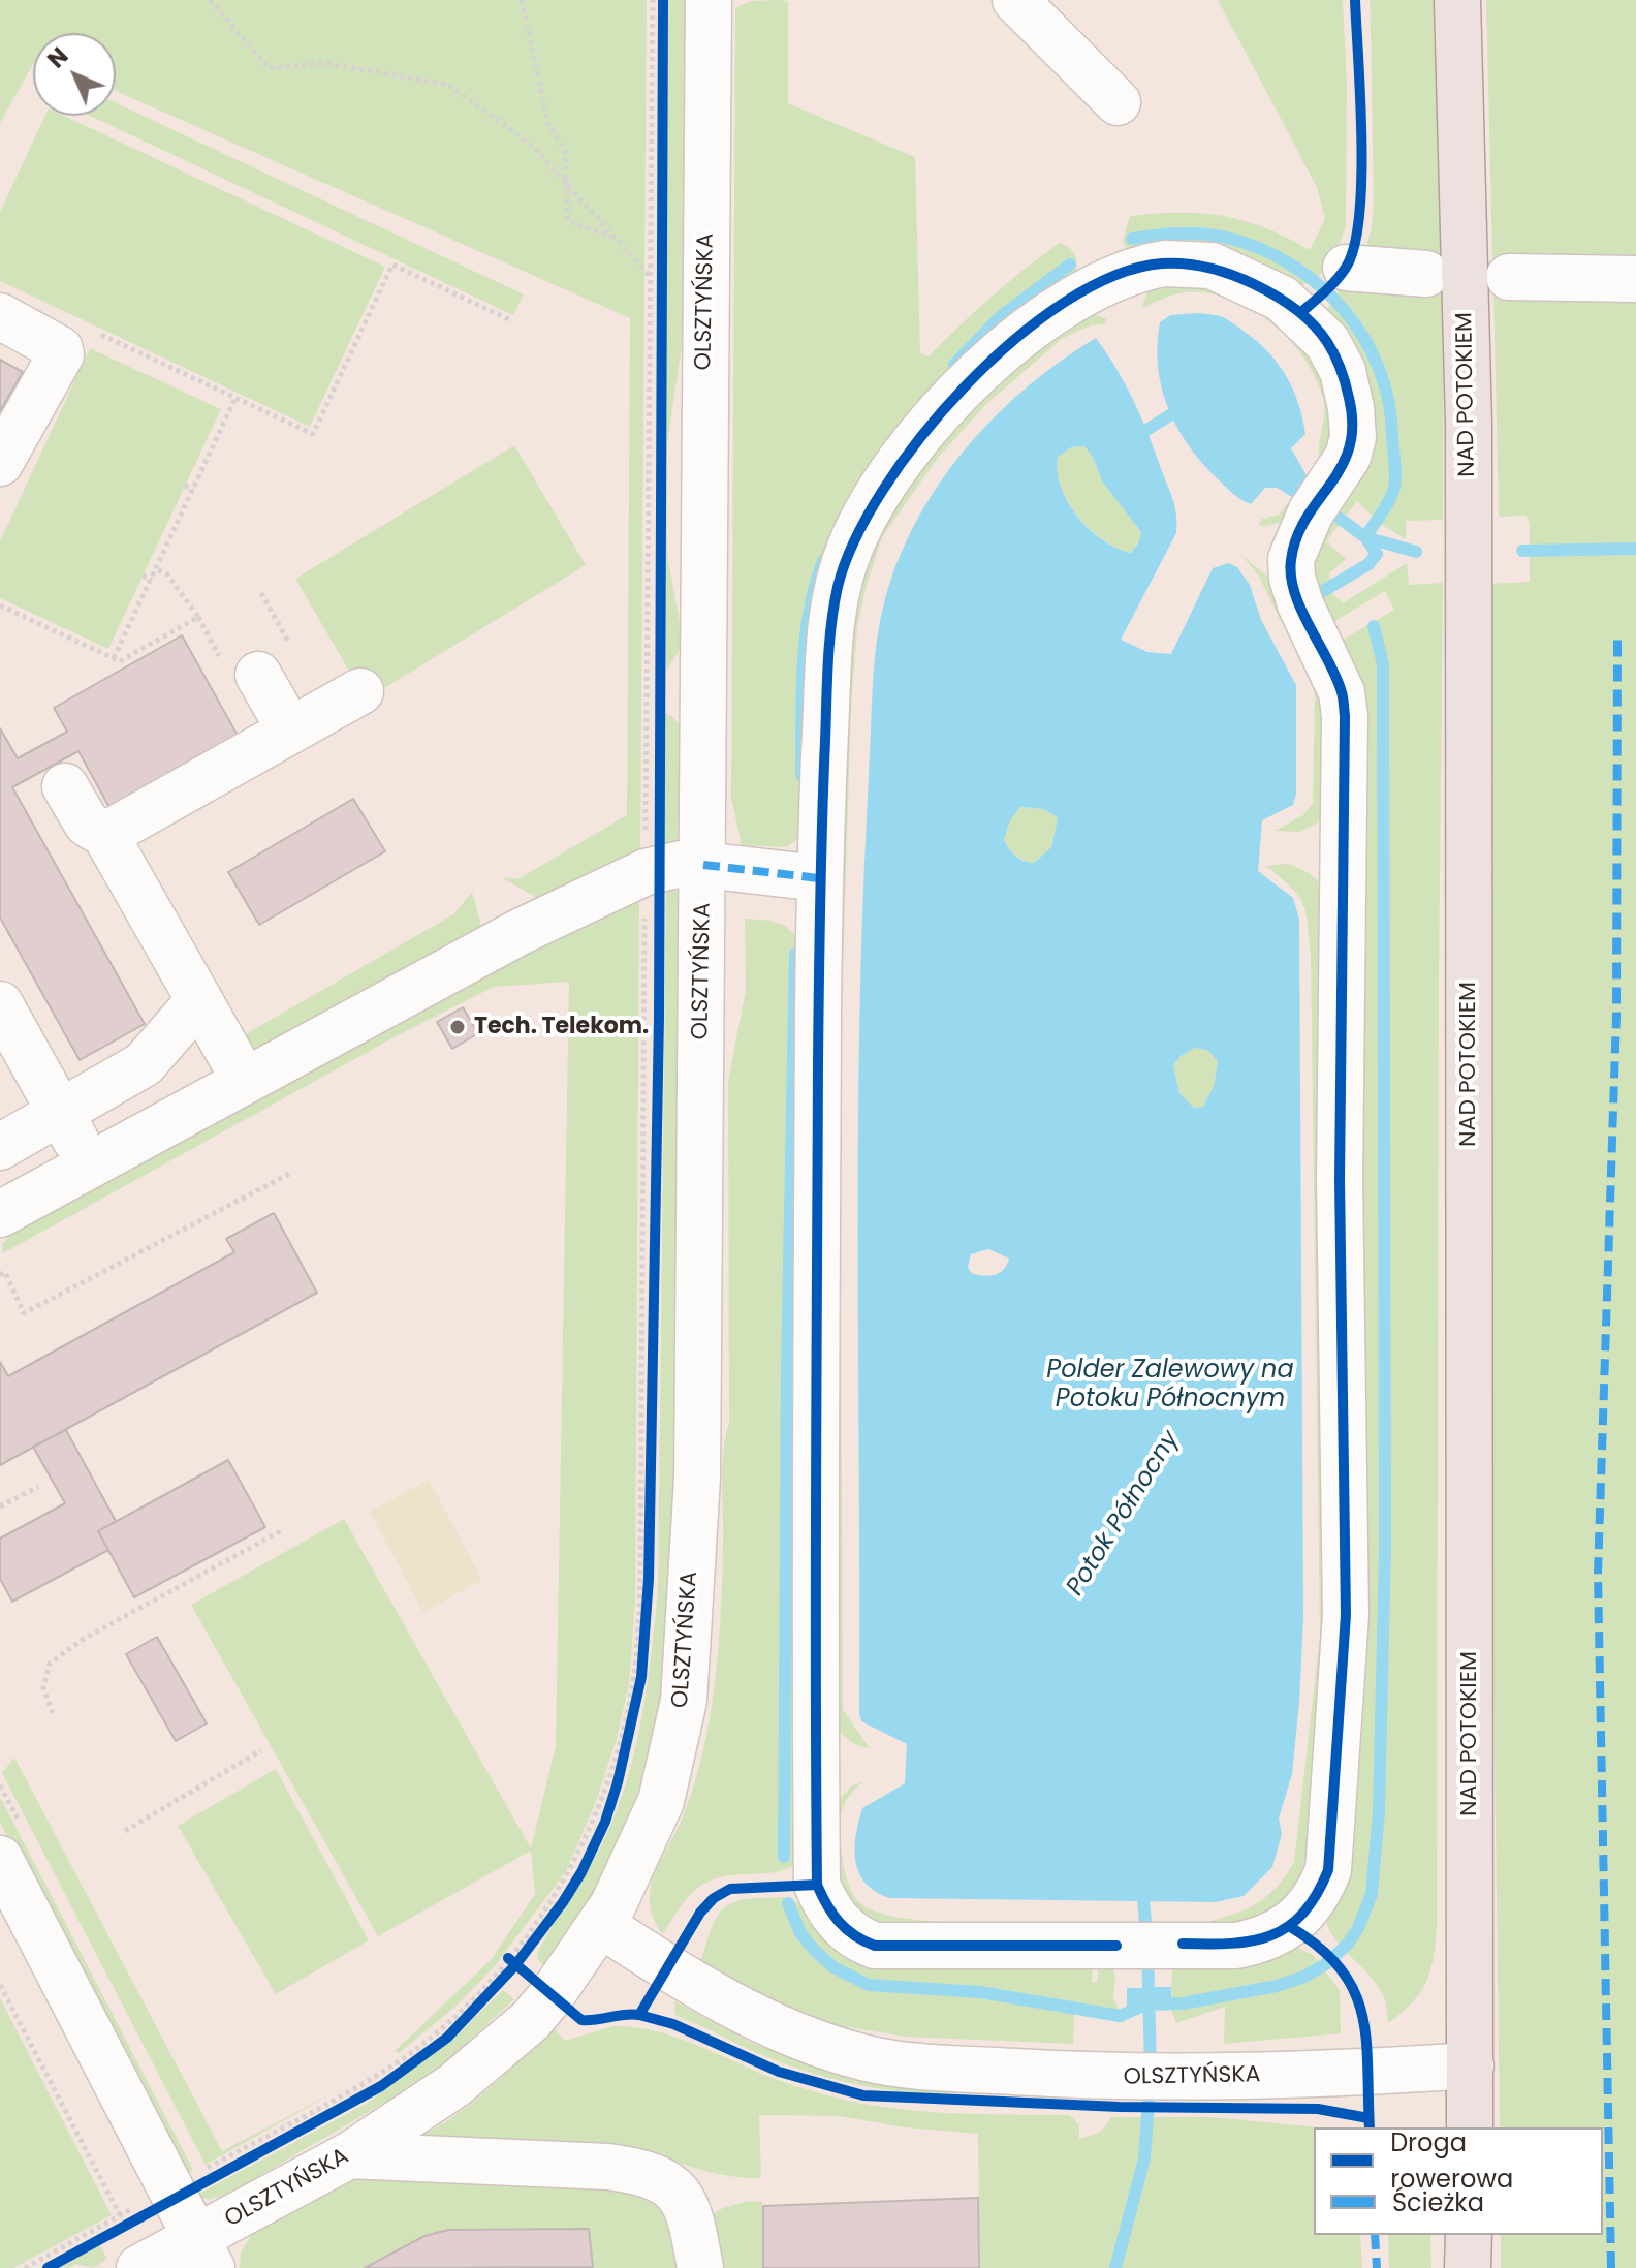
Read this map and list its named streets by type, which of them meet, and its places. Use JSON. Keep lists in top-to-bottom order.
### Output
{
  "streets": {
    "main road": ["NAD POTOKIEM"],
    "street": ["OLSZTYŃSKA"]
  },
  "crossings": [
    ["OLSZTYŃSKA", "NAD POTOKIEM"]
  ],
  "water": ["Polder Zalewowy na Potoku Północnym", "Potok Północny"],
  "places": ["Tech. Telekom."],
  "legend": ["Droga rowerowa", "Ścieżka"],
  "north": "top left"
}
